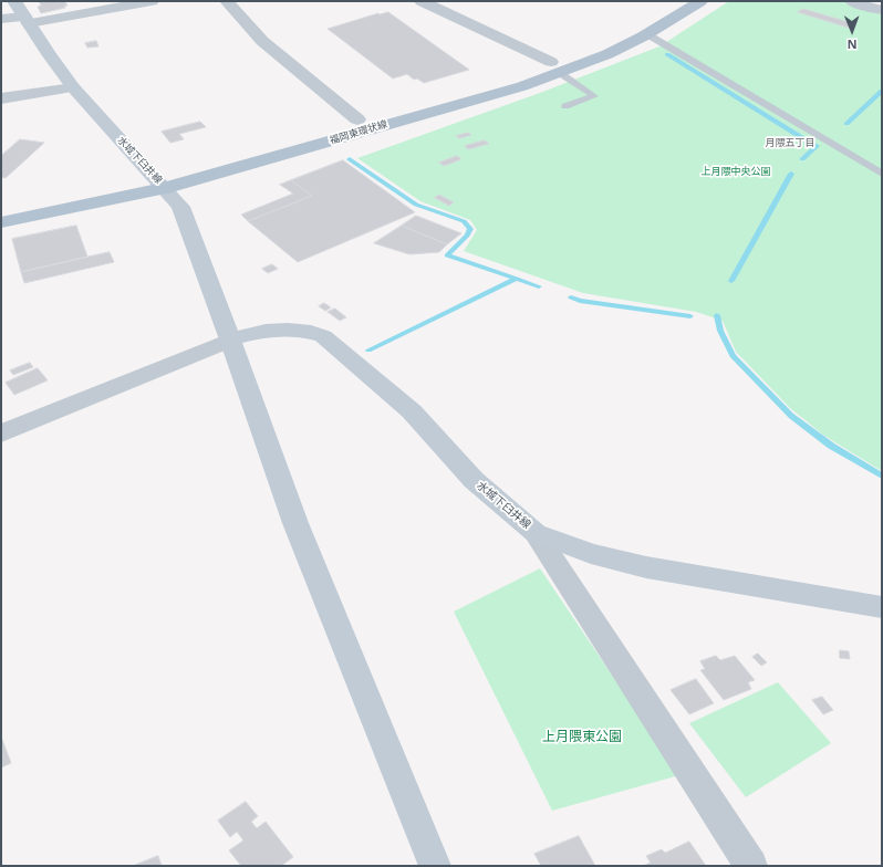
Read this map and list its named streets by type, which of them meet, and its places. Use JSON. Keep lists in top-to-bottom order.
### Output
{
  "streets": {
    "main road": ["福岡東環状線", "水城下臼井線"]
  },
  "crossings": [
    ["福岡東環状線", "水城下臼井線"]
  ],
  "districts": ["月隈五丁目"],
  "parks": ["上月隈中央公園", "上月隈東公園"],
  "north": "bottom"
}
